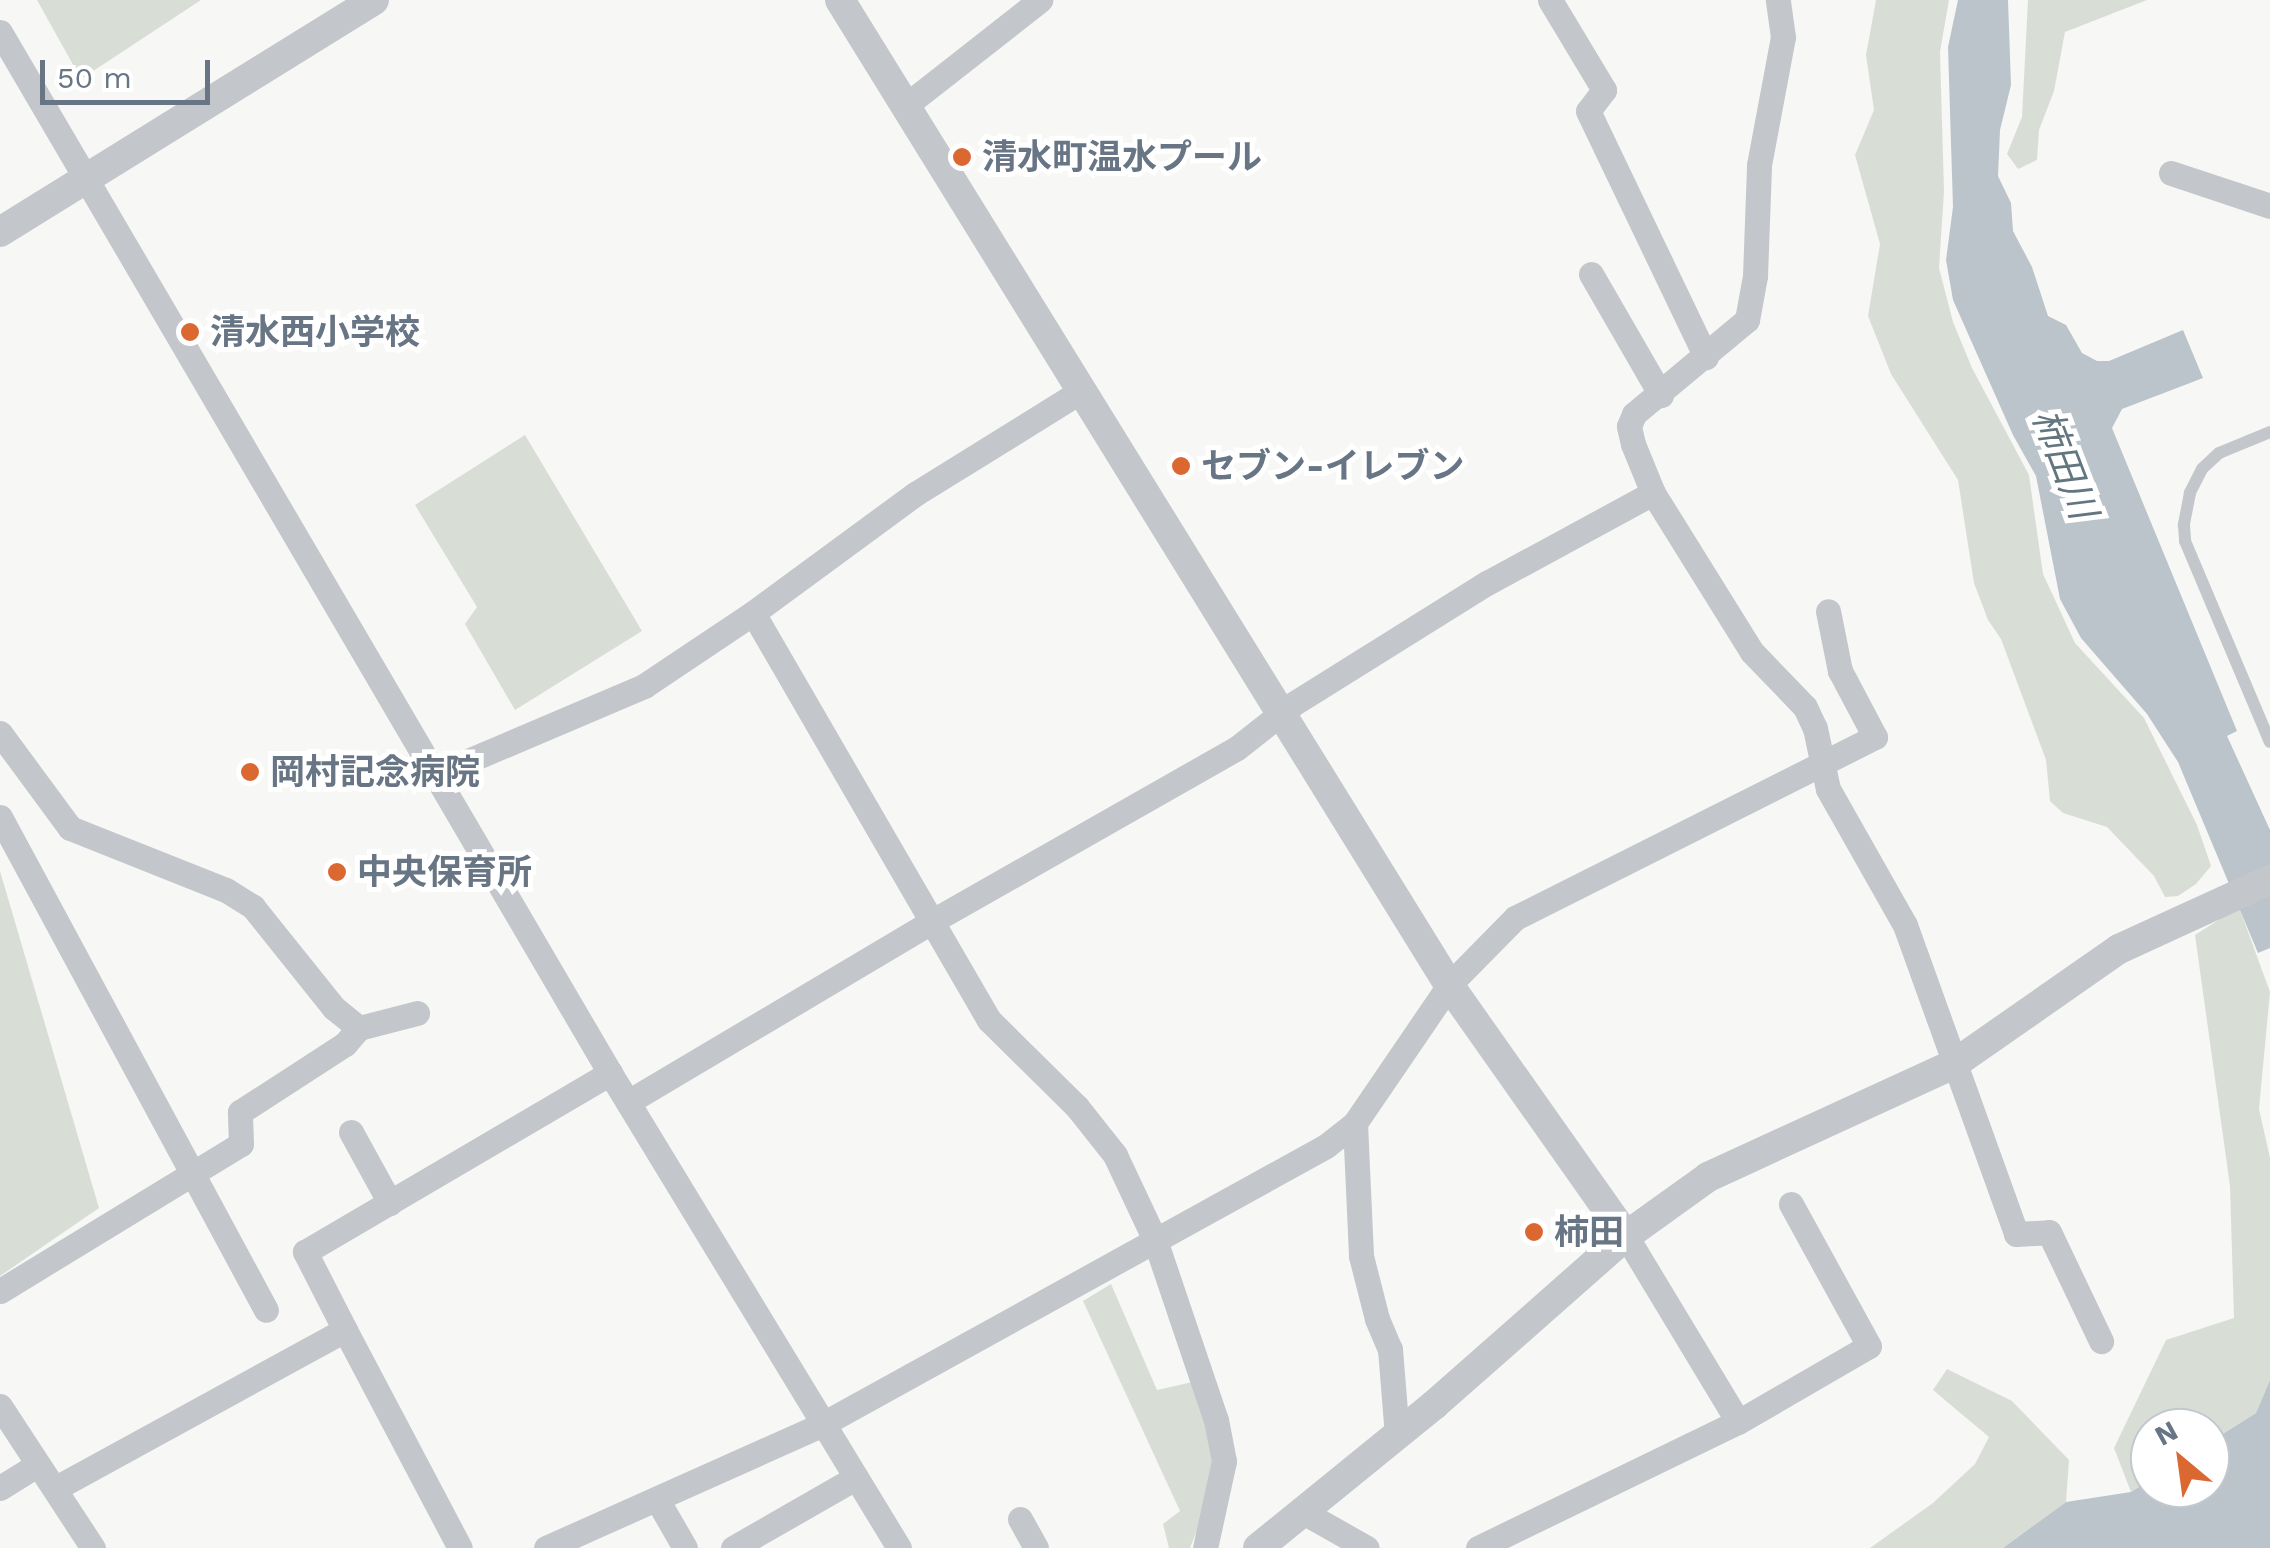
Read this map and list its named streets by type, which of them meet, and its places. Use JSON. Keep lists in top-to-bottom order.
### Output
{
  "water": ["柿田川"],
  "places": [
    "清水町温水プール",
    "清水西小学校",
    "セブン-イレブン",
    "岡村記念病院",
    "中央保育所",
    "柿田"
  ],
  "scale_bar": "50 m",
  "north": "top left"
}
